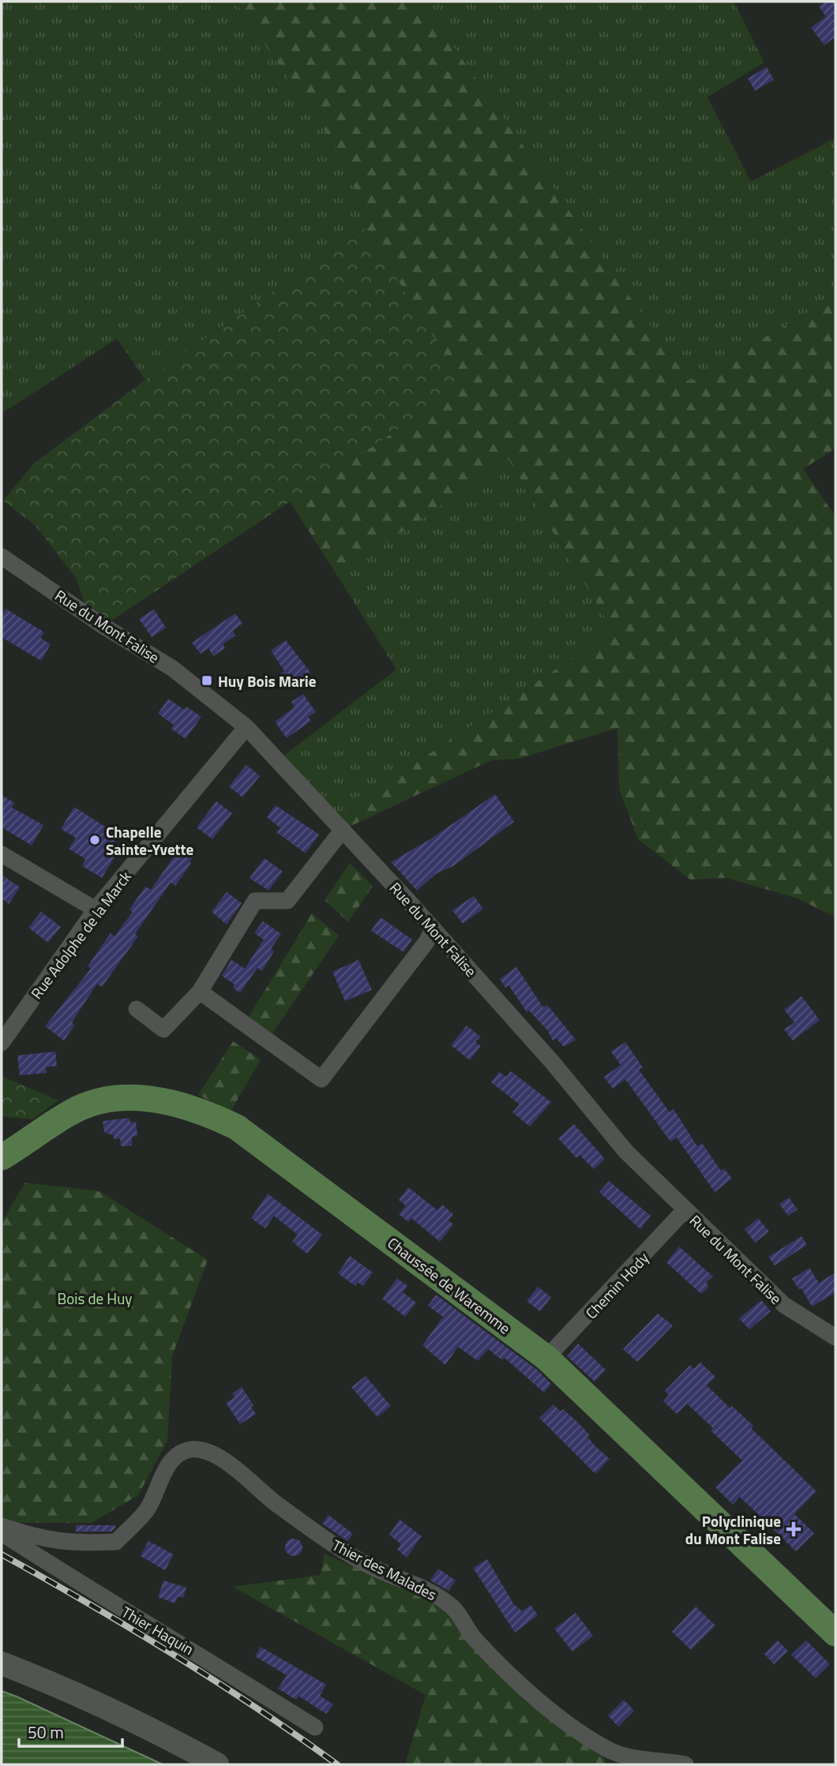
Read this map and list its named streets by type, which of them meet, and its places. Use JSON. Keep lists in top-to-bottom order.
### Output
{
  "streets": {
    "main road": ["Chaussée de Waremme"],
    "street": [
      "Rue du Mont Falise",
      "Rue Adolphe de la Marck",
      "Chemin Hody",
      "Thier des Malades",
      "Thier Haquin"
    ]
  },
  "crossings": [
    ["Rue du Mont Falise", "Rue Adolphe de la Marck"],
    ["Rue du Mont Falise", "Chemin Hody"],
    ["Chaussée de Waremme", "Chemin Hody"]
  ],
  "parks": ["Bois de Huy"],
  "places": {
    "transit": ["Huy Bois Marie"],
    "other": ["Chapelle Sainte-Yvette"],
    "health": ["Polyclinique du Mont Falise"]
  },
  "scale_bar": "50 m"
}
